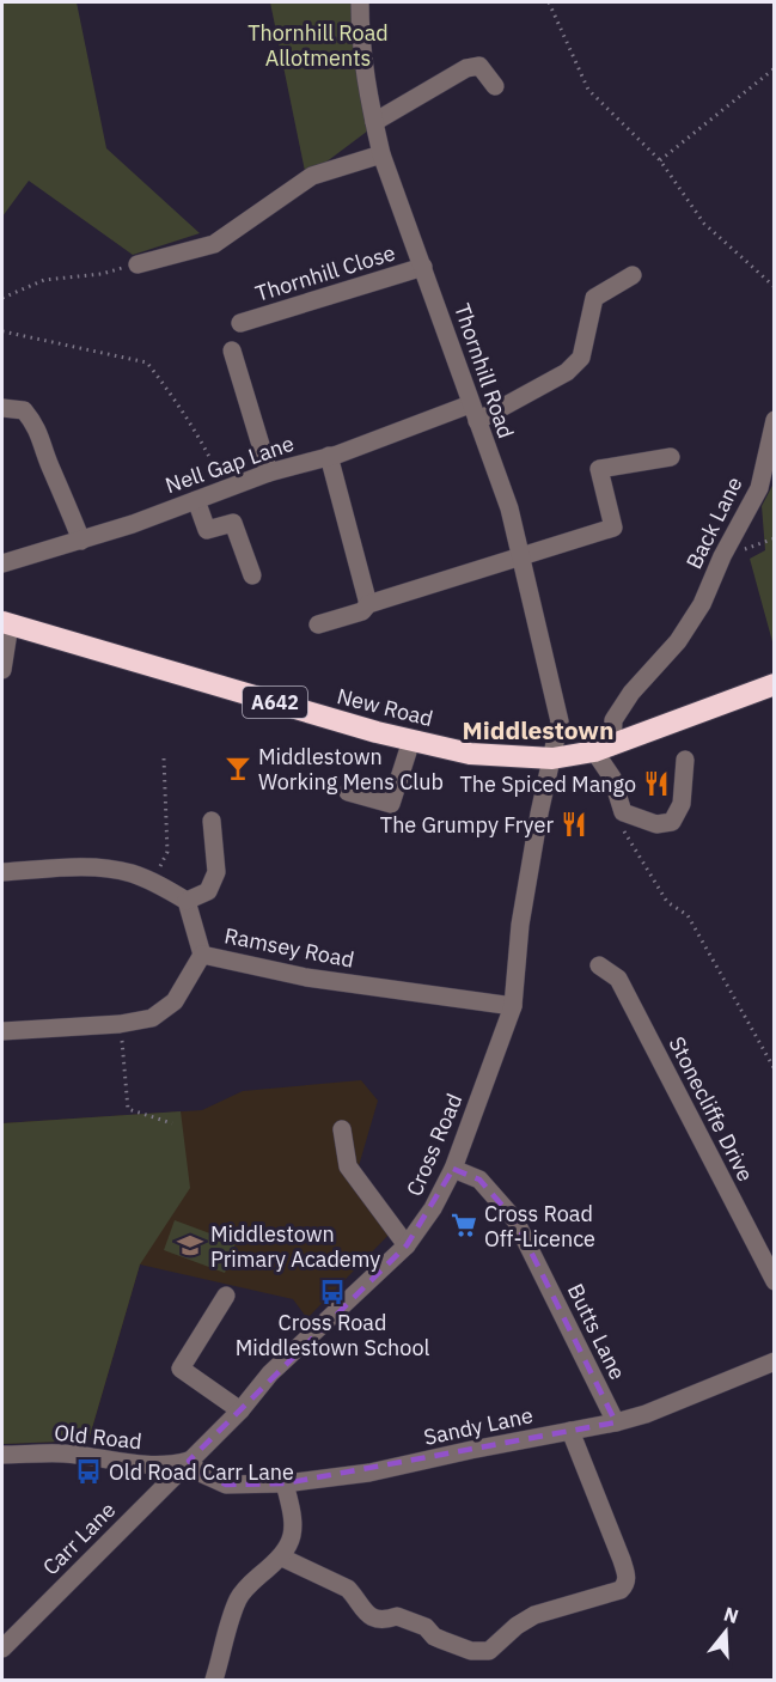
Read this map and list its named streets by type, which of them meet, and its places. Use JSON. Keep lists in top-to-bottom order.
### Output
{
  "streets": {
    "highway": ["A642", "New Road"],
    "street": [
      "Thornhill Close",
      "Thornhill Road",
      "Nell Gap Lane",
      "Back Lane",
      "Ramsey Road",
      "Stonecliffe Drive",
      "Cross Road",
      "Butts Lane",
      "Sandy Lane",
      "Old Road",
      "Carr Lane"
    ]
  },
  "crossings": [
    ["Thornhill Close", "Thornhill Road"],
    ["Thornhill Road", "Nell Gap Lane"],
    ["Thornhill Road", "New Road"],
    ["Thornhill Road", "Cross Road"],
    ["Back Lane", "New Road"],
    ["New Road", "Cross Road"],
    ["Ramsey Road", "Cross Road"],
    ["Cross Road", "Butts Lane"],
    ["Cross Road", "Sandy Lane"],
    ["Cross Road", "Old Road"],
    ["Cross Road", "Carr Lane"],
    ["Butts Lane", "Sandy Lane"],
    ["Sandy Lane", "Old Road"],
    ["Sandy Lane", "Carr Lane"],
    ["Old Road", "Carr Lane"]
  ],
  "districts": ["Middlestown"],
  "parks": ["Thornhill Road Allotments"],
  "places": {
    "bar": ["Middlestown Working Mens Club"],
    "restaurant": ["The Spiced Mango", "The Grumpy Fryer"],
    "supermarket": ["Cross Road Off-Licence"],
    "school or university": ["Middlestown Primary Academy"],
    "bus stop": ["Cross Road Middlestown School", "Old Road Carr Lane"]
  },
  "north": "top"
}
